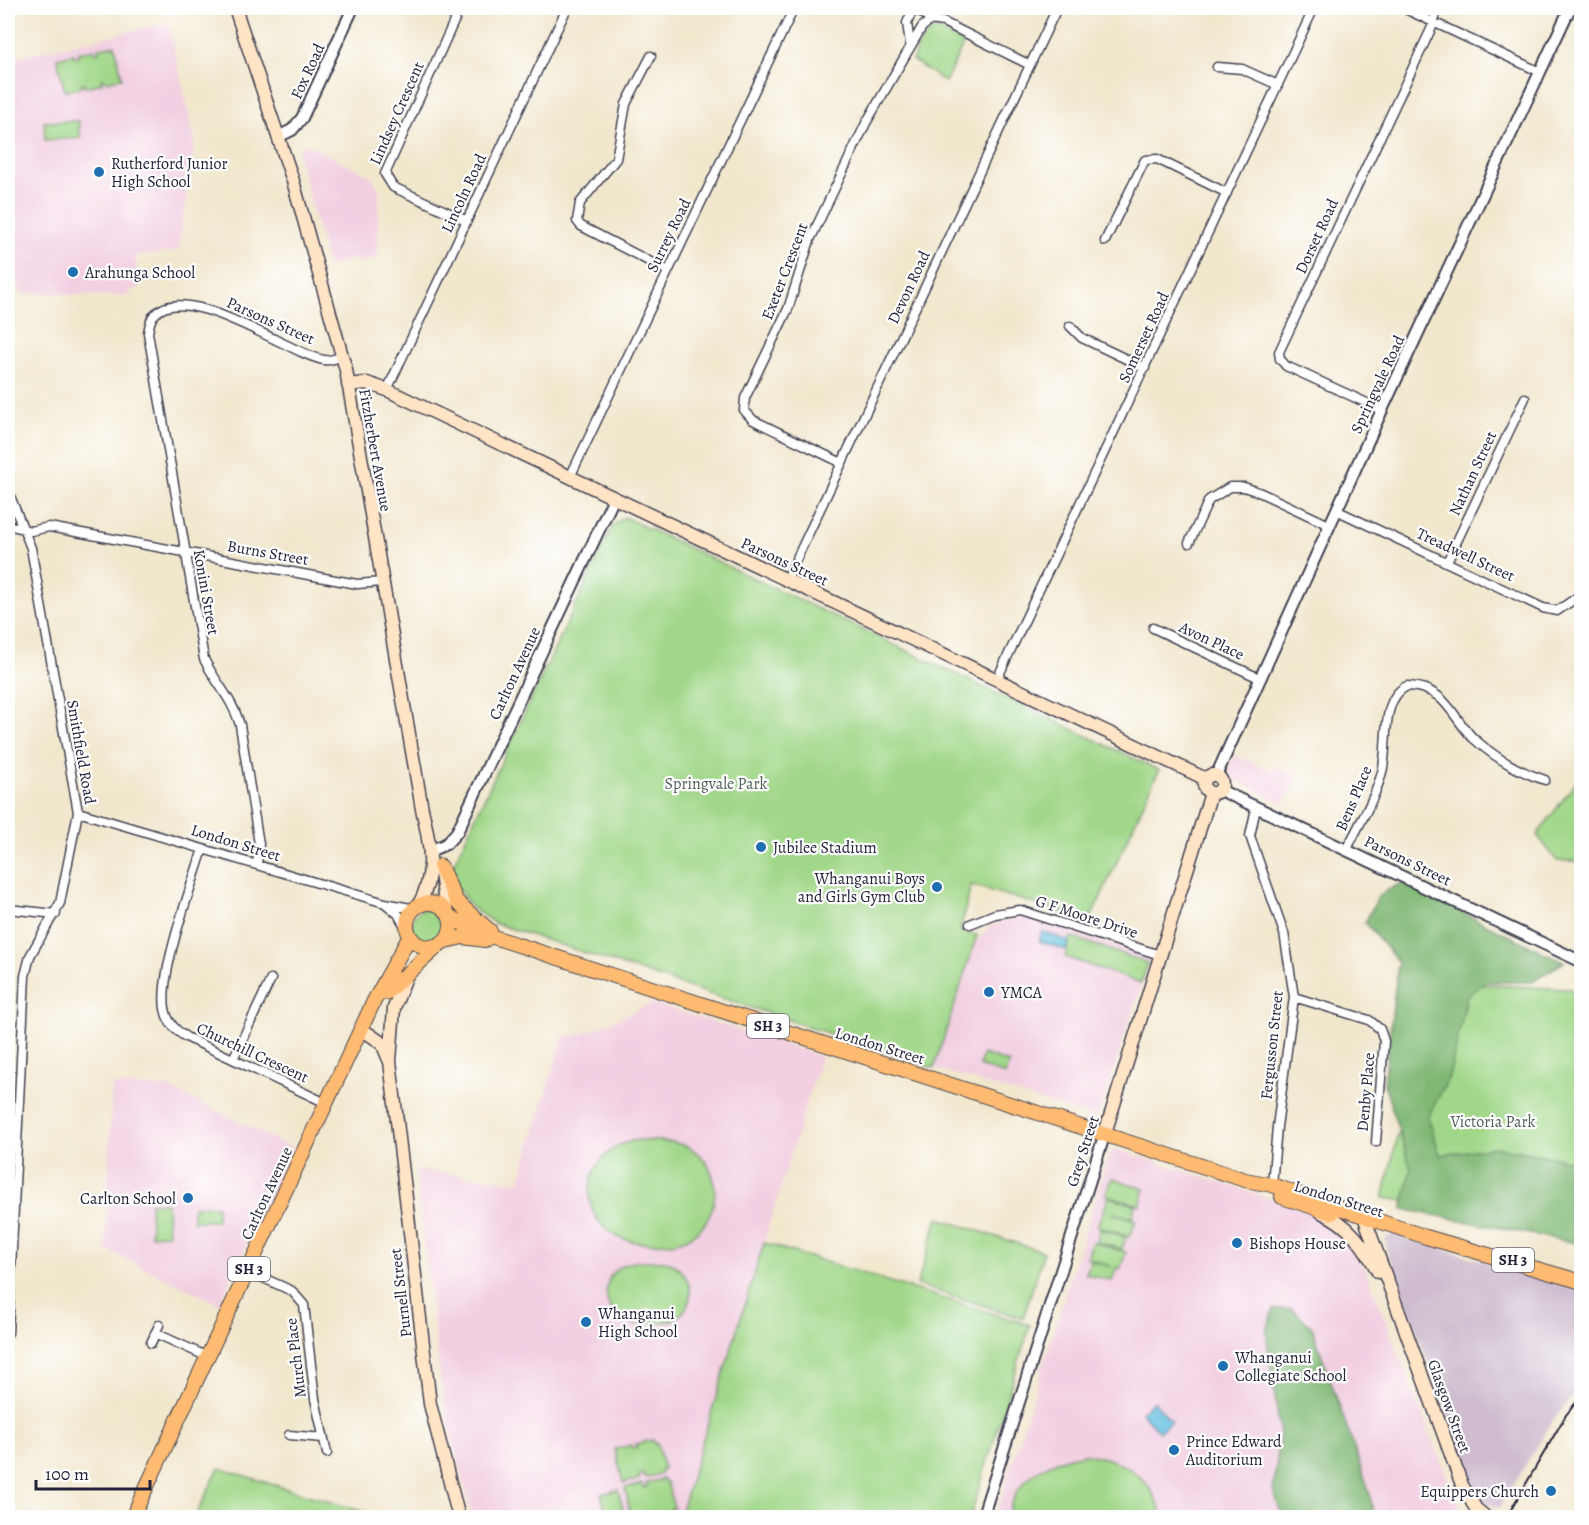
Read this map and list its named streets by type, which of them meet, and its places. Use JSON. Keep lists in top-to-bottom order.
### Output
{
  "streets": {
    "highway": ["Carlton Avenue", "London Street", "SH 3"],
    "main road": [
      "Parsons Street",
      "Fitzherbert Avenue",
      "Grey Street",
      "Purnell Street",
      "Glasgow Street"
    ],
    "street": [
      "Fox Road",
      "Lindsey Crescent",
      "Lincoln Road",
      "Surrey Road",
      "Dorset Road",
      "Exeter Crescent",
      "Devon Road",
      "Somerset Road",
      "Springvale Road",
      "Nathan Street",
      "Burns Street",
      "Treadwell Street",
      "Konini Street",
      "Avon Place",
      "Smithfield Road",
      "Bens Place",
      "G F Moore Drive",
      "Fergusson Street",
      "Churchill Crescent",
      "Denby Place",
      "Murch Place"
    ]
  },
  "crossings": [
    ["Fox Road", "Fitzherbert Avenue"],
    ["Lindsey Crescent", "Lincoln Road"],
    ["Lincoln Road", "Parsons Street"],
    ["Surrey Road", "Parsons Street"],
    ["Dorset Road", "Springvale Road"],
    ["Exeter Crescent", "Devon Road"],
    ["Devon Road", "Parsons Street"],
    ["Parsons Street", "Somerset Road"],
    ["Parsons Street", "Springvale Road"],
    ["Parsons Street", "Fitzherbert Avenue"],
    ["Parsons Street", "Konini Street"],
    ["Parsons Street", "Carlton Avenue"],
    ["Parsons Street", "Bens Place"],
    ["Parsons Street", "Fergusson Street"],
    ["Parsons Street", "Grey Street"],
    ["Springvale Road", "Treadwell Street"],
    ["Springvale Road", "Avon Place"],
    ["Fitzherbert Avenue", "Burns Street"],
    ["Fitzherbert Avenue", "Carlton Avenue"],
    ["Fitzherbert Avenue", "London Street"],
    ["Fitzherbert Avenue", "SH 3"],
    ["Nathan Street", "Treadwell Street"],
    ["Burns Street", "Konini Street"],
    ["Burns Street", "Smithfield Road"],
    ["Konini Street", "London Street"],
    ["Carlton Avenue", "London Street"],
    ["Carlton Avenue", "SH 3"],
    ["Carlton Avenue", "Churchill Crescent"],
    ["Carlton Avenue", "Purnell Street"],
    ["Carlton Avenue", "Murch Place"],
    ["Smithfield Road", "London Street"],
    ["London Street", "SH 3"],
    ["London Street", "Fergusson Street"],
    ["London Street", "Churchill Crescent"],
    ["London Street", "Grey Street"],
    ["London Street", "Glasgow Street"],
    ["G F Moore Drive", "Grey Street"],
    ["Fergusson Street", "Denby Place"]
  ],
  "parks": ["Springvale Park", "Victoria Park"],
  "places": [
    "Rutherford Junior High School",
    "Arahunga School",
    "Jubilee Stadium",
    "Whanganui Boys and Girls Gym Club",
    "YMCA",
    "Carlton School",
    "Bishops House",
    "Whanganui High School",
    "Whanganui Collegiate School",
    "Prince Edward Auditorium",
    "Equippers Church"
  ],
  "scale_bar": "100 m"
}
